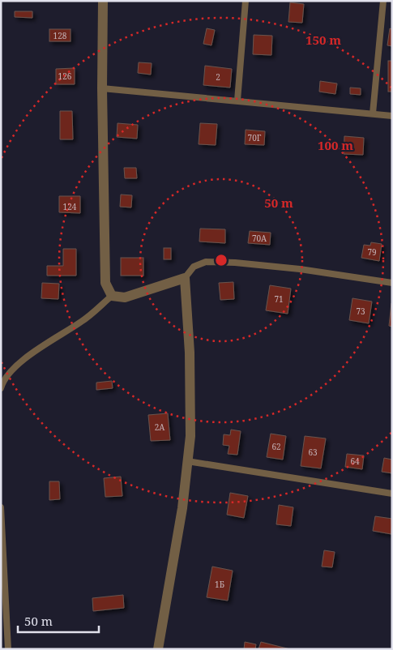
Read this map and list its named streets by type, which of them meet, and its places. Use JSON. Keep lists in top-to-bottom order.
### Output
{
  "house_numbers": [
    "128",
    "126",
    "2",
    "70Г",
    "124",
    "70А",
    "79",
    "71",
    "73",
    "2А",
    "62",
    "63",
    "64",
    "1Б"
  ],
  "scale_bar": "50 m",
  "rings": ["150 m", "100 m", "50 m"]
}
